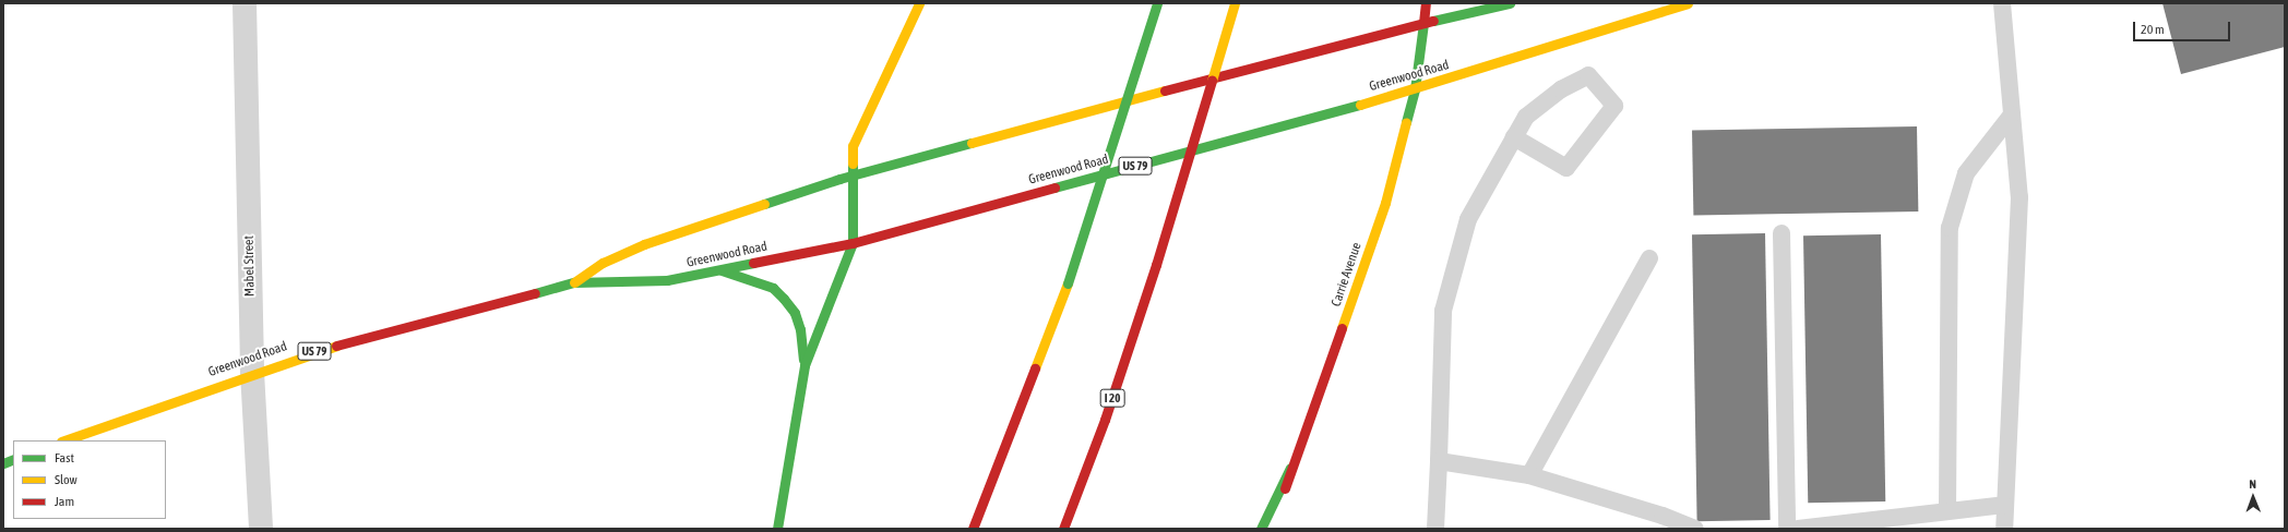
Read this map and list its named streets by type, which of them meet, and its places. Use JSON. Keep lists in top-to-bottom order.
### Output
{
  "streets": {
    "main road": [
      "Greenwood Road",
      "US 79",
      "Carrie Avenue",
      "I 20"
    ],
    "street": ["Mabel Street"]
  },
  "crossings": [
    ["Greenwood Road", "Mabel Street"],
    ["Greenwood Road", "Carrie Avenue"]
  ],
  "legend": ["Fast", "Slow", "Jam"],
  "scale_bar": "20 m",
  "north": "top"
}
